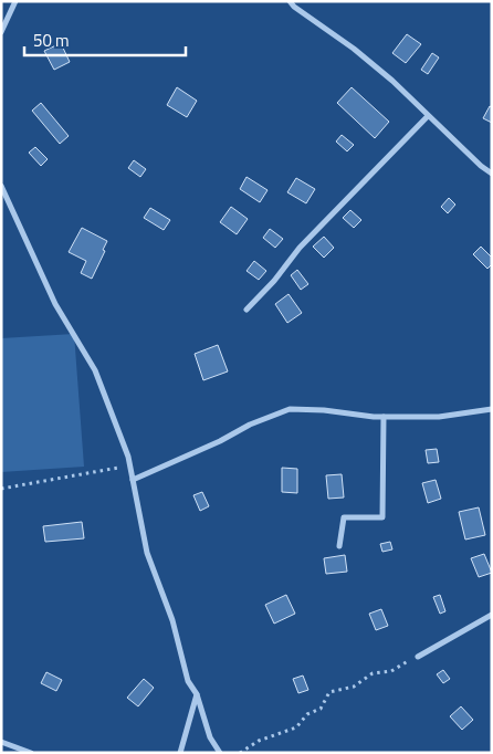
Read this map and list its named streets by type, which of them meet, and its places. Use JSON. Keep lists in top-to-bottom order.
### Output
{
  "scale_bar": "50 m"
}
